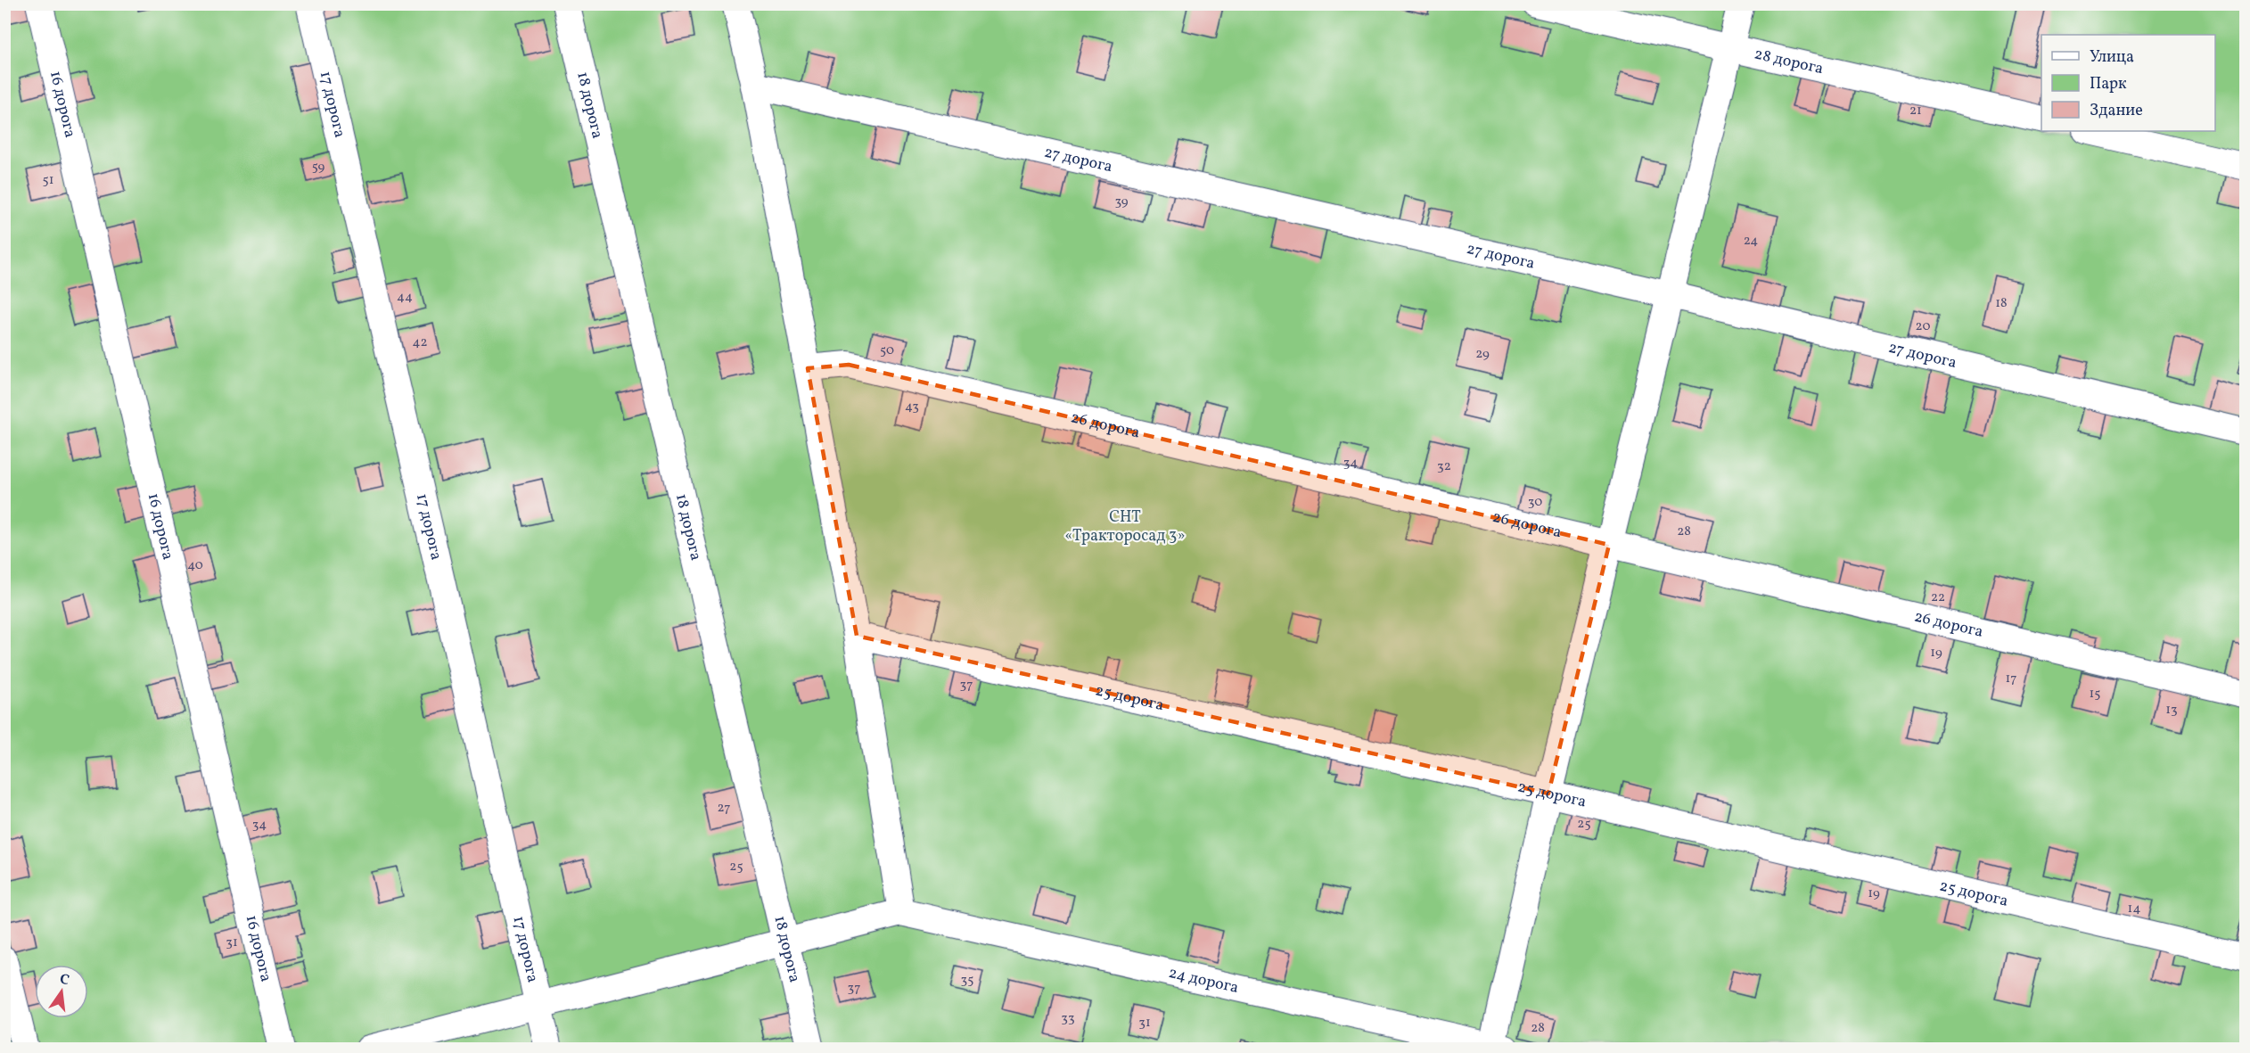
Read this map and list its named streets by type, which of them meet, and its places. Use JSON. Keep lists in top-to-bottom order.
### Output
{
  "streets": {
    "street": [
      "28 дорога",
      "16 дорога",
      "17 дорога",
      "18 дорога",
      "27 дорога",
      "26 дорога",
      "25 дорога",
      "24 дорога"
    ]
  },
  "parks": ["СНТ «Тракторосад 3»"],
  "house_numbers": [
    "21",
    "59",
    "51",
    "39",
    "24",
    "44",
    "18",
    "20",
    "42",
    "50",
    "29",
    "43",
    "34",
    "32",
    "30",
    "28",
    "40",
    "22",
    "19",
    "17",
    "37",
    "15",
    "13",
    "27",
    "25",
    "34",
    "25",
    "19",
    "14",
    "31",
    "35",
    "37",
    "33",
    "31",
    "28"
  ],
  "legend": ["Улица", "Парк", "Здание"],
  "north": "top"
}
